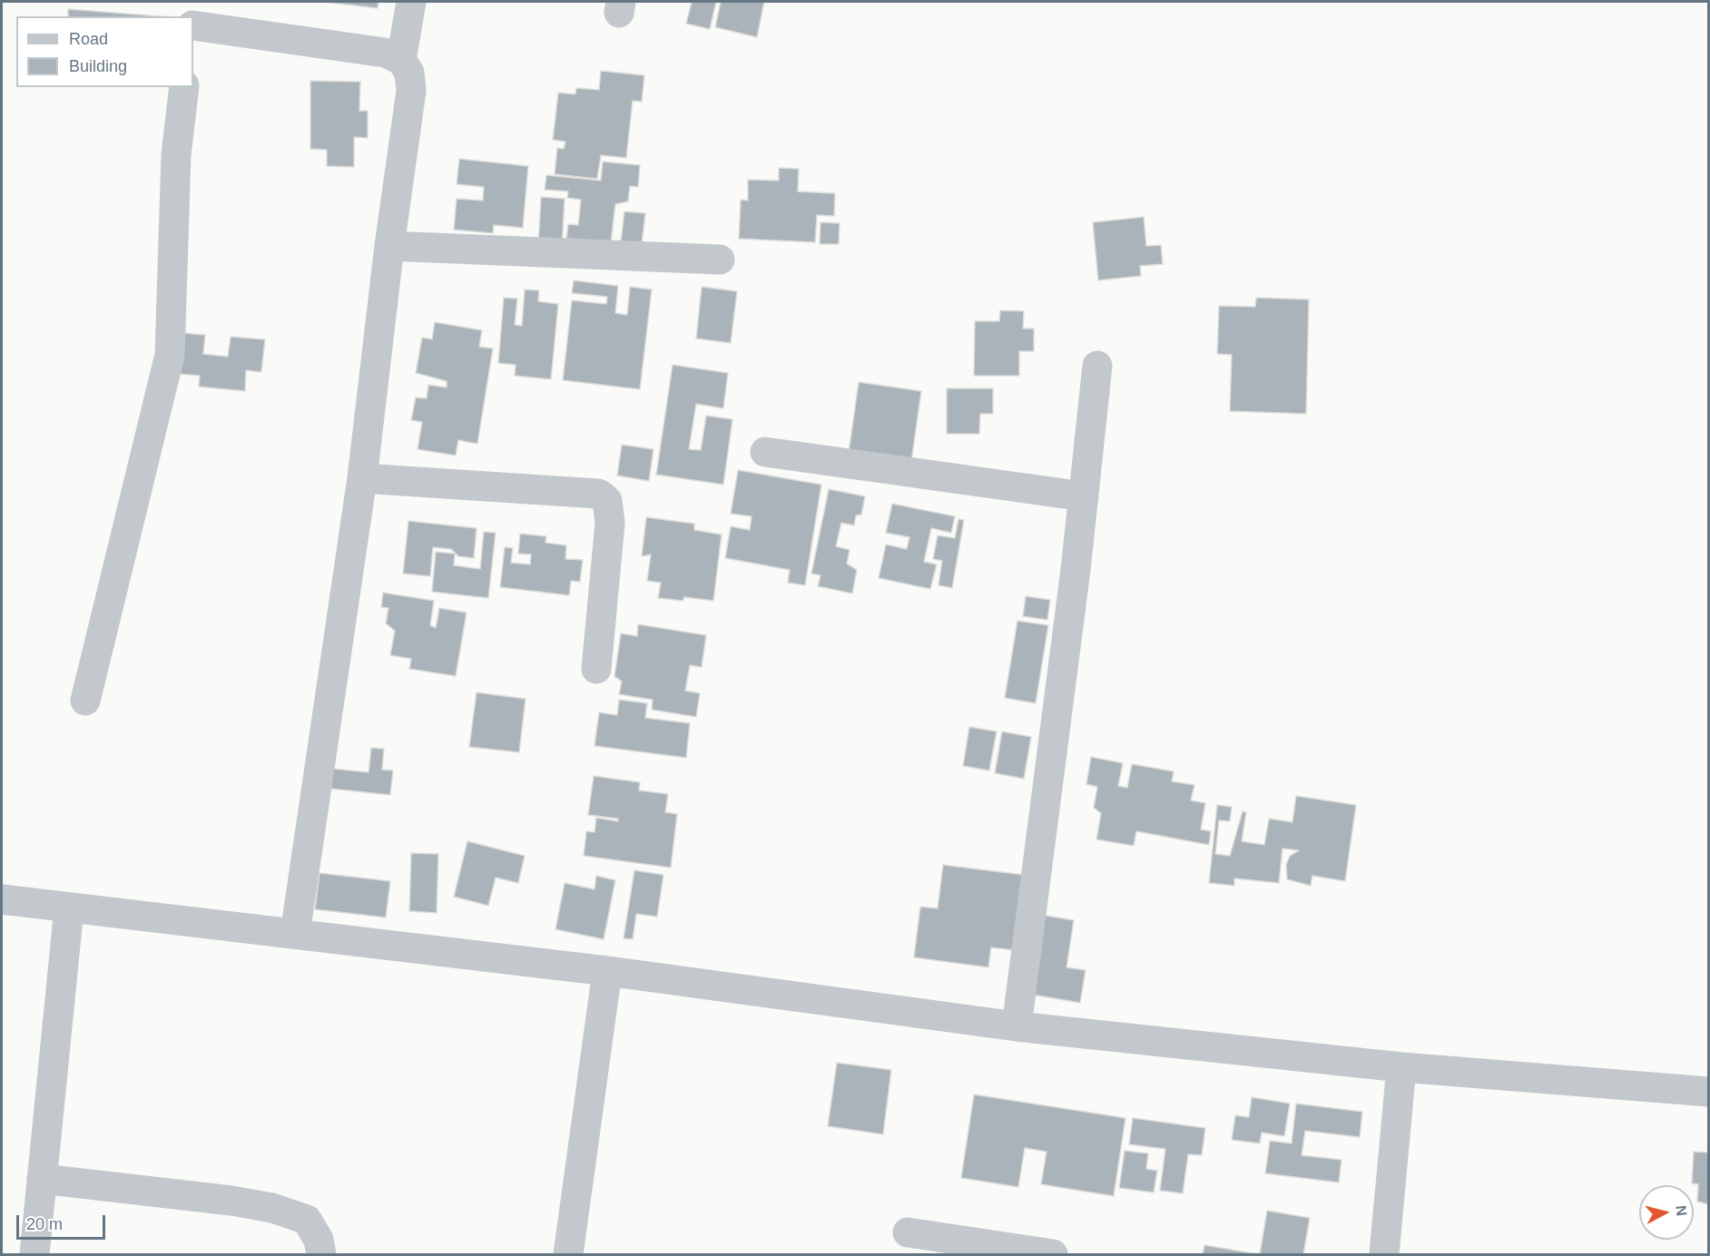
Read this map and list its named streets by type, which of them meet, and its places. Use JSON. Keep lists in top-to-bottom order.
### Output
{
  "legend": ["Road", "Building"],
  "scale_bar": "20 m",
  "north": "right"
}
